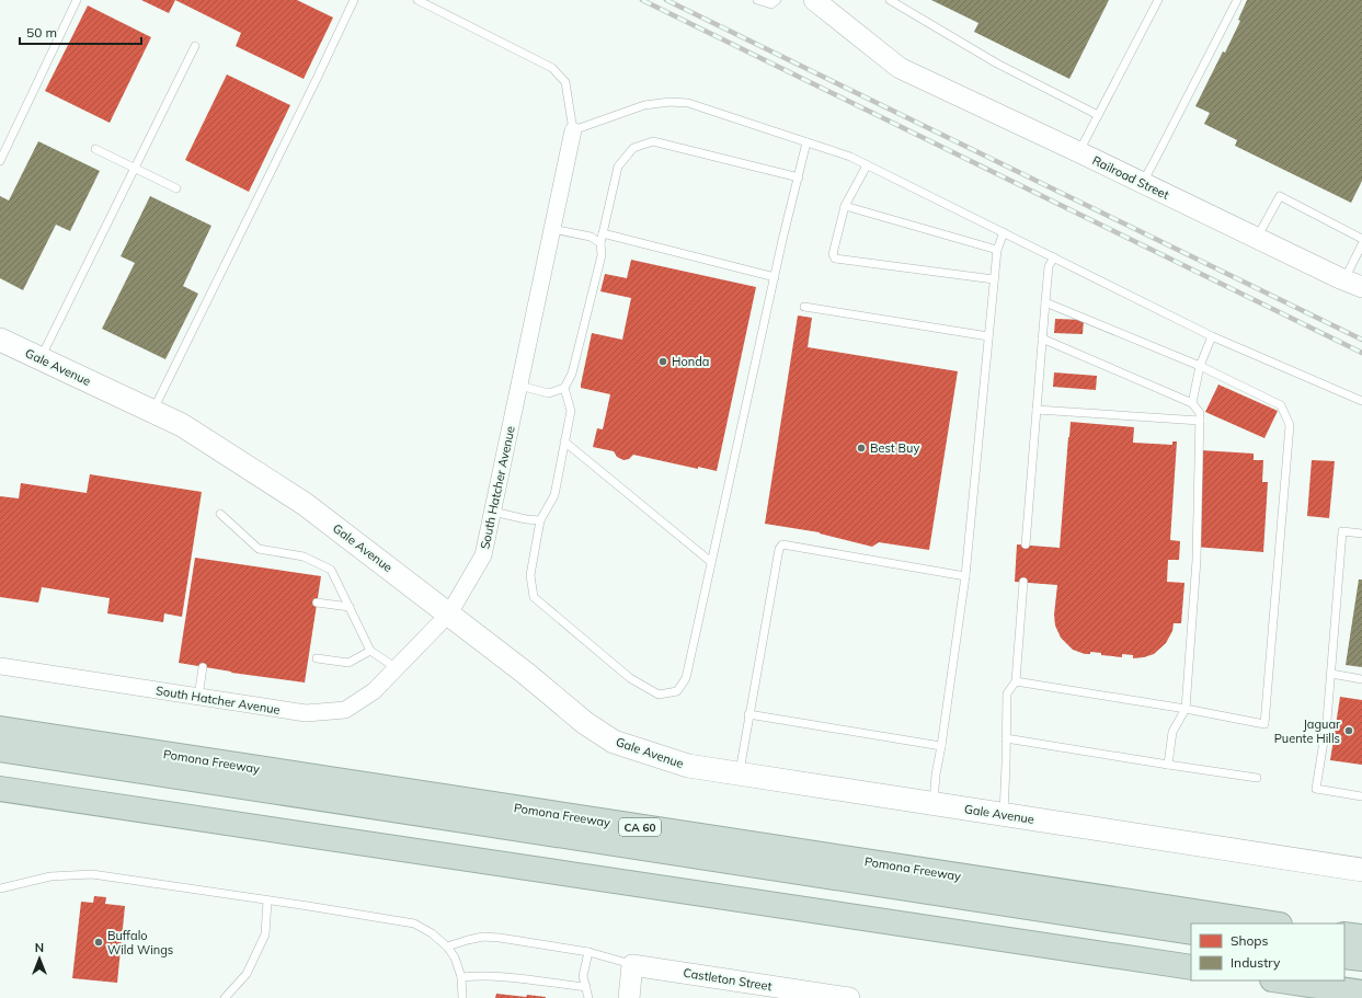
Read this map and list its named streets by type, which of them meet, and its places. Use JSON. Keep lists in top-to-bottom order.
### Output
{
  "streets": {
    "highway": ["Pomona Freeway", "CA 60"],
    "main road": ["Gale Avenue"],
    "street": ["Railroad Street", "South Hatcher Avenue", "Castleton Street"]
  },
  "crossings": [
    ["Gale Avenue", "South Hatcher Avenue"]
  ],
  "places": [
    "Honda",
    "Best Buy",
    "Jaguar Puente Hills",
    "Buffalo Wild Wings"
  ],
  "legend": ["Shops", "Industry"],
  "scale_bar": "50 m",
  "north": "top"
}
